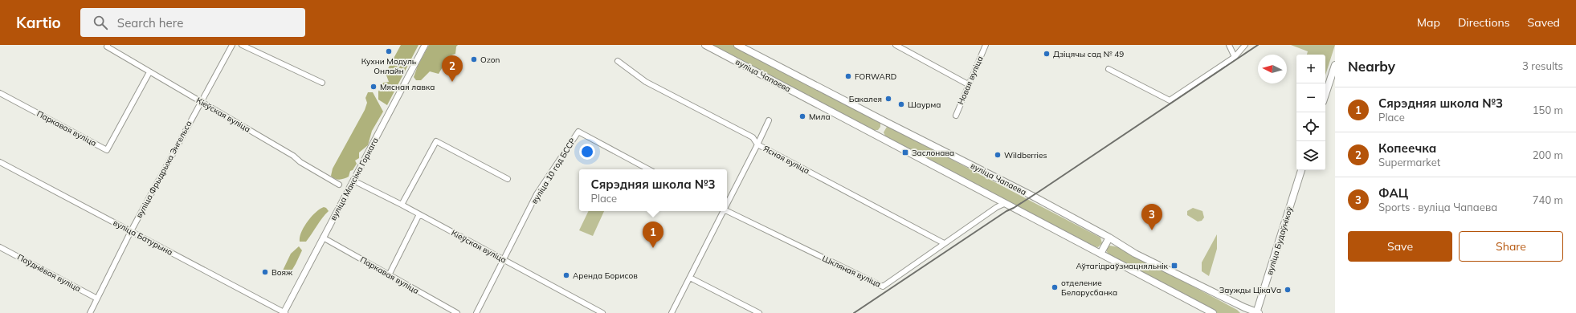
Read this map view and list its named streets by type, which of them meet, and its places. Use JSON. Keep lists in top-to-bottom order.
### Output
{
  "streets": {
    "main road": ["вуліца Чапаева", "вуліца Будаўнікоў"],
    "street": [
      "Новая вуліца",
      "Кіеўская вуліца",
      "Паркавая вуліца",
      "Ясная вуліца",
      "вуліца Фрыдрыха Энгельса",
      "вуліца 10 год БССР",
      "вуліца Максіма Горкага",
      "вуліца Батурына",
      "Шкляная вуліца",
      "Паўднёвая вуліца"
    ]
  },
  "crossings": [
    ["вуліца Чапаева", "вуліца Будаўнікоў"],
    ["вуліца Чапаева", "Шкляная вуліца"],
    ["Кіеўская вуліца", "Паркавая вуліца"],
    ["Кіеўская вуліца", "вуліца Фрыдрыха Энгельса"],
    ["Кіеўская вуліца", "вуліца 10 год БССР"],
    ["Кіеўская вуліца", "вуліца Максіма Горкага"],
    ["Паркавая вуліца", "вуліца Максіма Горкага"],
    ["Ясная вуліца", "Шкляная вуліца"],
    ["вуліца Фрыдрыха Энгельса", "вуліца Батурына"],
    ["вуліца Фрыдрыха Энгельса", "Паўднёвая вуліца"],
    ["вуліца Максіма Горкага", "вуліца Батурына"]
  ],
  "places": {
    "other": [
      "Кухни Модуль Онлайн",
      "Дзіцячы сад № 49",
      "Ozon",
      "FORWARD",
      "Мясная лавка",
      "Бакалея",
      "Шаурма",
      "Мила",
      "Wildberries",
      "Вояж",
      "Аренда Борисов",
      "отделение Беларусбанка",
      "Заужды ЦікаVа"
    ],
    "transit": ["Заслонава", "Аўтагідраўзмацняльнік"]
  },
  "north": "left",
  "page": {
    "header": "Kartio",
    "search": "Search here",
    "nav": ["Map", "Directions", "Saved"],
    "heading": ["Nearby", "3 results"],
    "map_buttons": ["+", "−"],
    "pins": ["2", "3", "1"],
    "list": [
      {
        "mark": "1",
        "name": "Сярэдняя школа №3",
        "note": "Place",
        "value": "150 m"
      },
      {
        "mark": "2",
        "name": "Копеечка",
        "note": "Supermarket",
        "value": "200 m"
      },
      {
        "mark": "3",
        "name": "ФАЦ",
        "note": "Sports · вуліца Чапаева",
        "value": "740 m"
      }
    ],
    "popup": ["Сярэдняя школа №3", "Place"],
    "buttons": ["Save", "Share"]
  }
}
